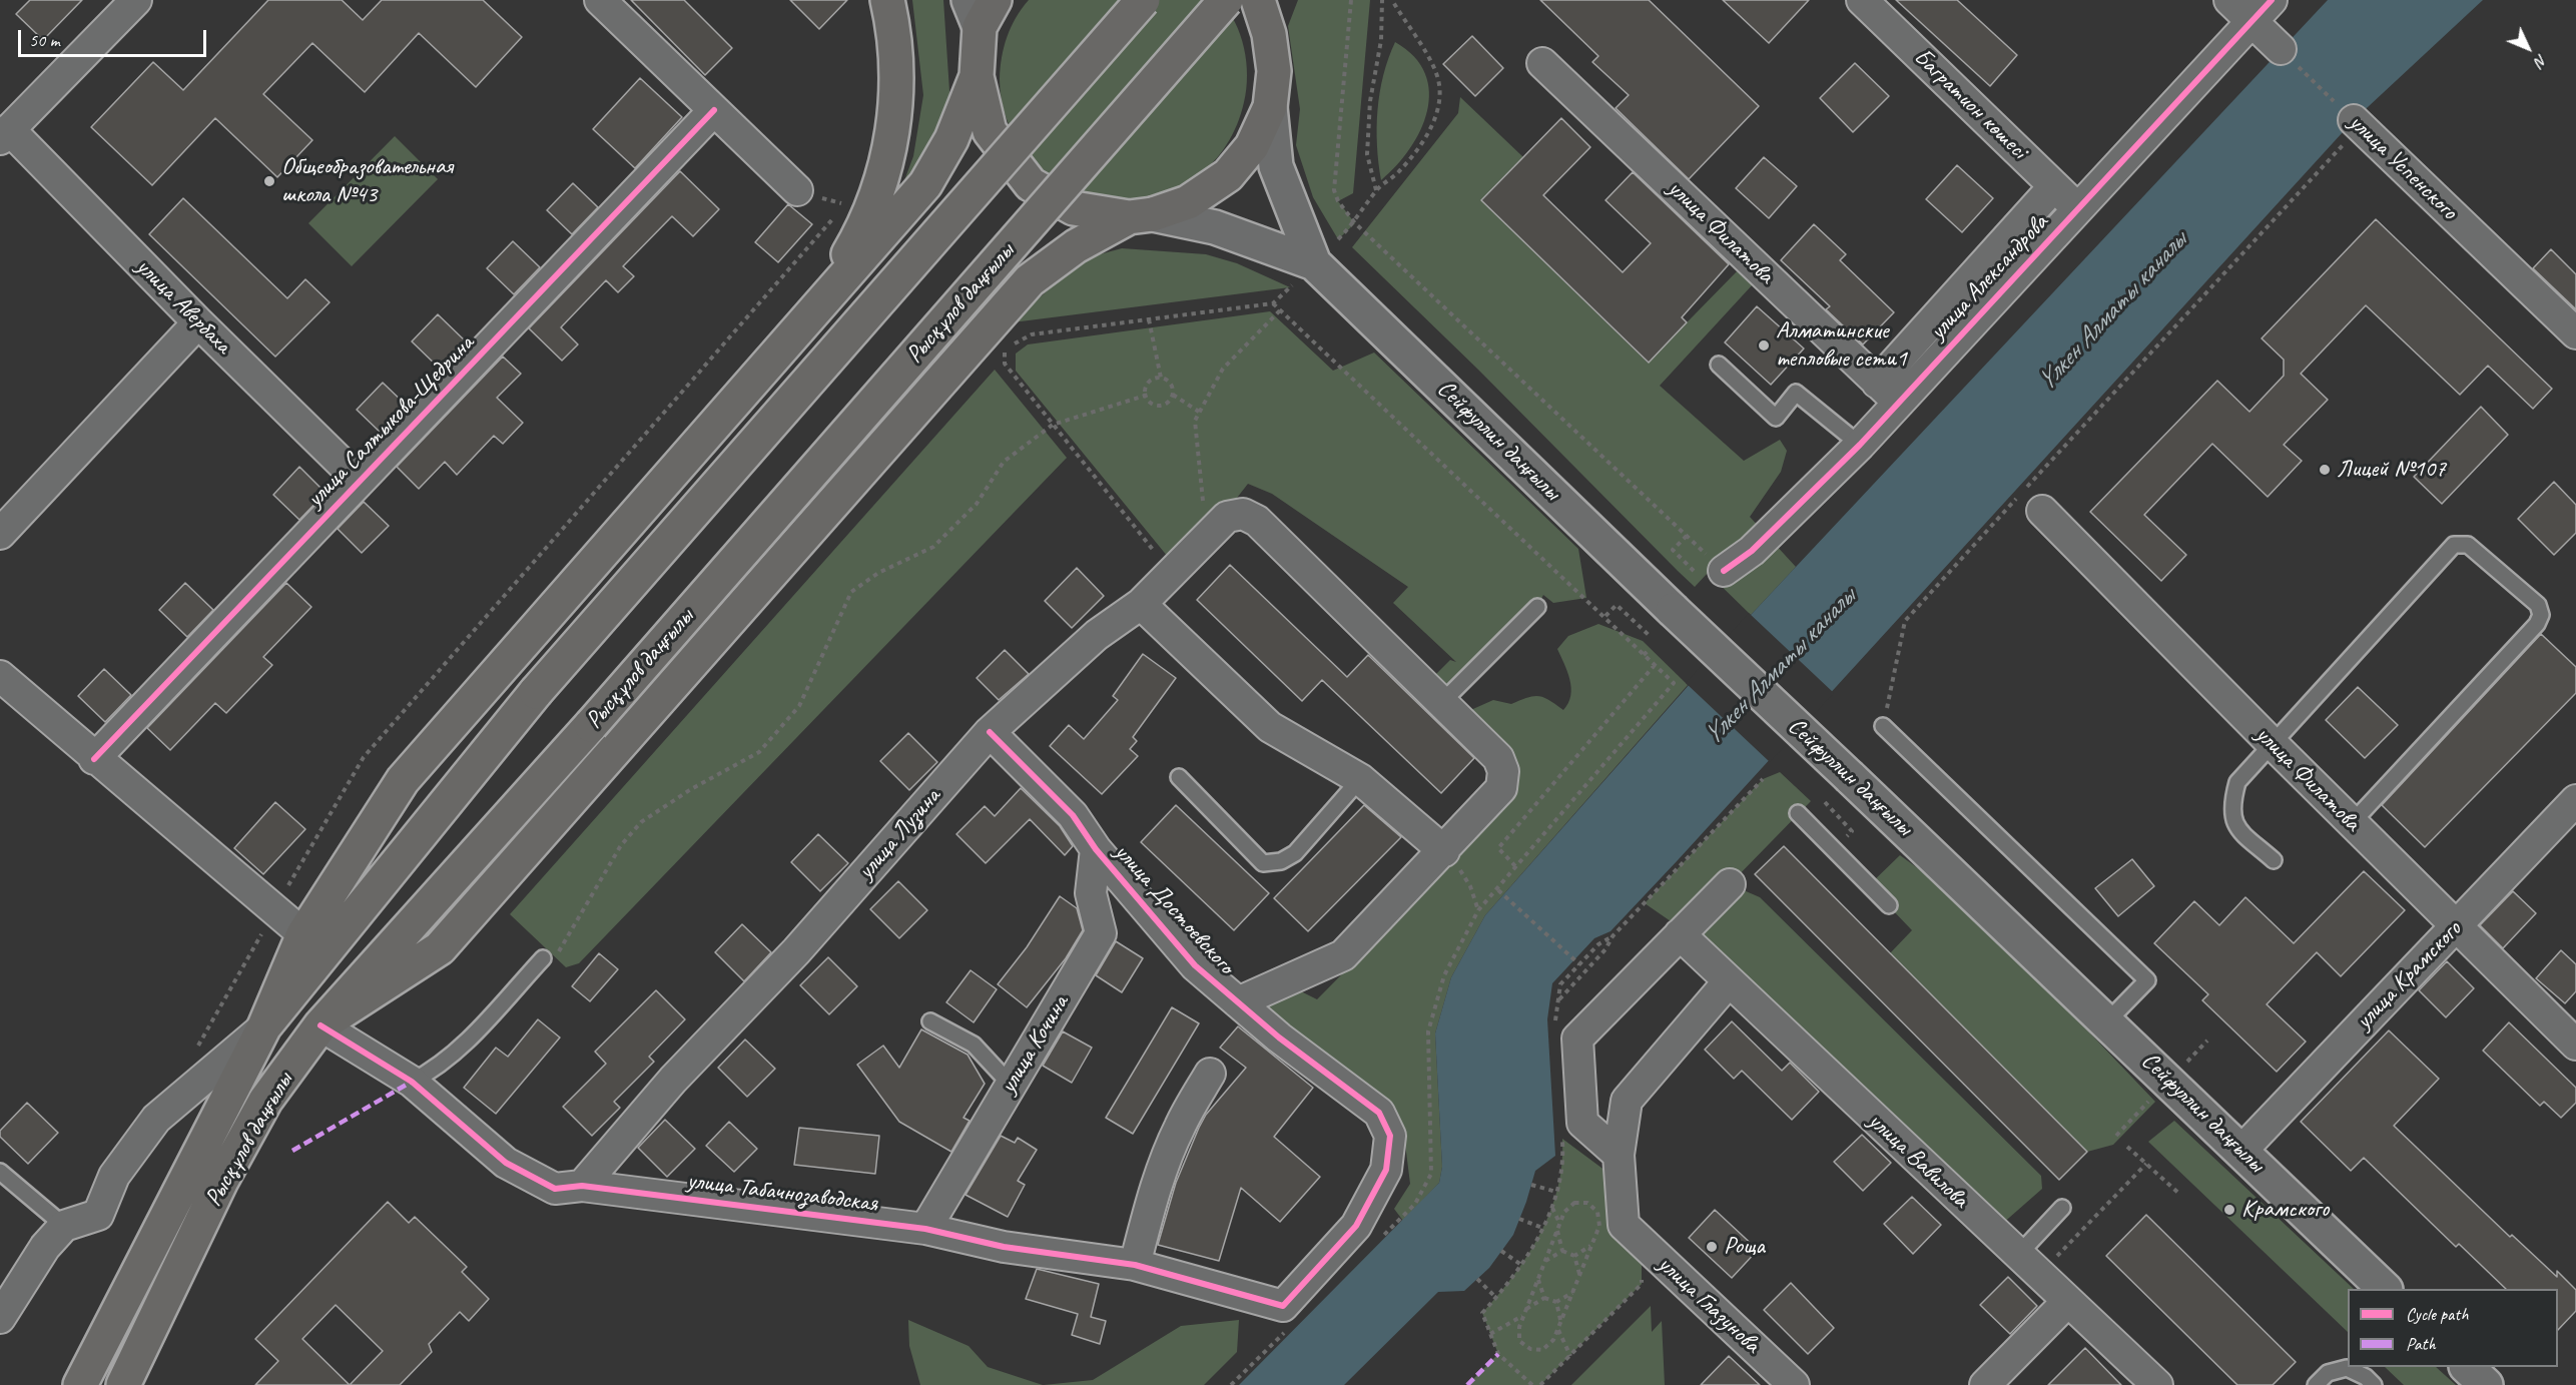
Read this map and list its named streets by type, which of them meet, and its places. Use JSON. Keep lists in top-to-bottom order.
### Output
{
  "streets": {
    "main road": ["Рысқұлов даңғылы", "Сейфуллин даңғылы"],
    "street": [
      "Багратион көшесі",
      "улица Успенского",
      "улица Филатова",
      "улица Александрова",
      "улица Авербаха",
      "улица Салтыкова-Щедрина",
      "улица Лузина",
      "улица Достоевского",
      "улица Крамского",
      "улица Кочина",
      "улица Вавилова",
      "улица Табачнозаводская",
      "улица Глазунова"
    ]
  },
  "crossings": [
    ["Багратион көшесі", "улица Александрова"],
    ["улица Филатова", "улица Александрова"],
    ["улица Филатова", "улица Крамского"],
    ["Рысқұлов даңғылы", "улица Табачнозаводская"],
    ["улица Авербаха", "улица Салтыкова-Щедрина"],
    ["Сейфуллин даңғылы", "улица Крамского"],
    ["улица Лузина", "улица Достоевского"],
    ["улица Лузина", "улица Табачнозаводская"],
    ["улица Достоевского", "улица Кочина"],
    ["улица Достоевского", "улица Табачнозаводская"],
    ["улица Кочина", "улица Табачнозаводская"]
  ],
  "water": ["Үлкен Алматы каналы"],
  "places": [
    "Общеобразовательная школа №43",
    "Алматинские тепловые сети1",
    "Лицей №107",
    "Крамского",
    "Роща"
  ],
  "legend": ["Cycle path", "Path"],
  "scale_bar": "50 m",
  "north": "bottom right"
}
